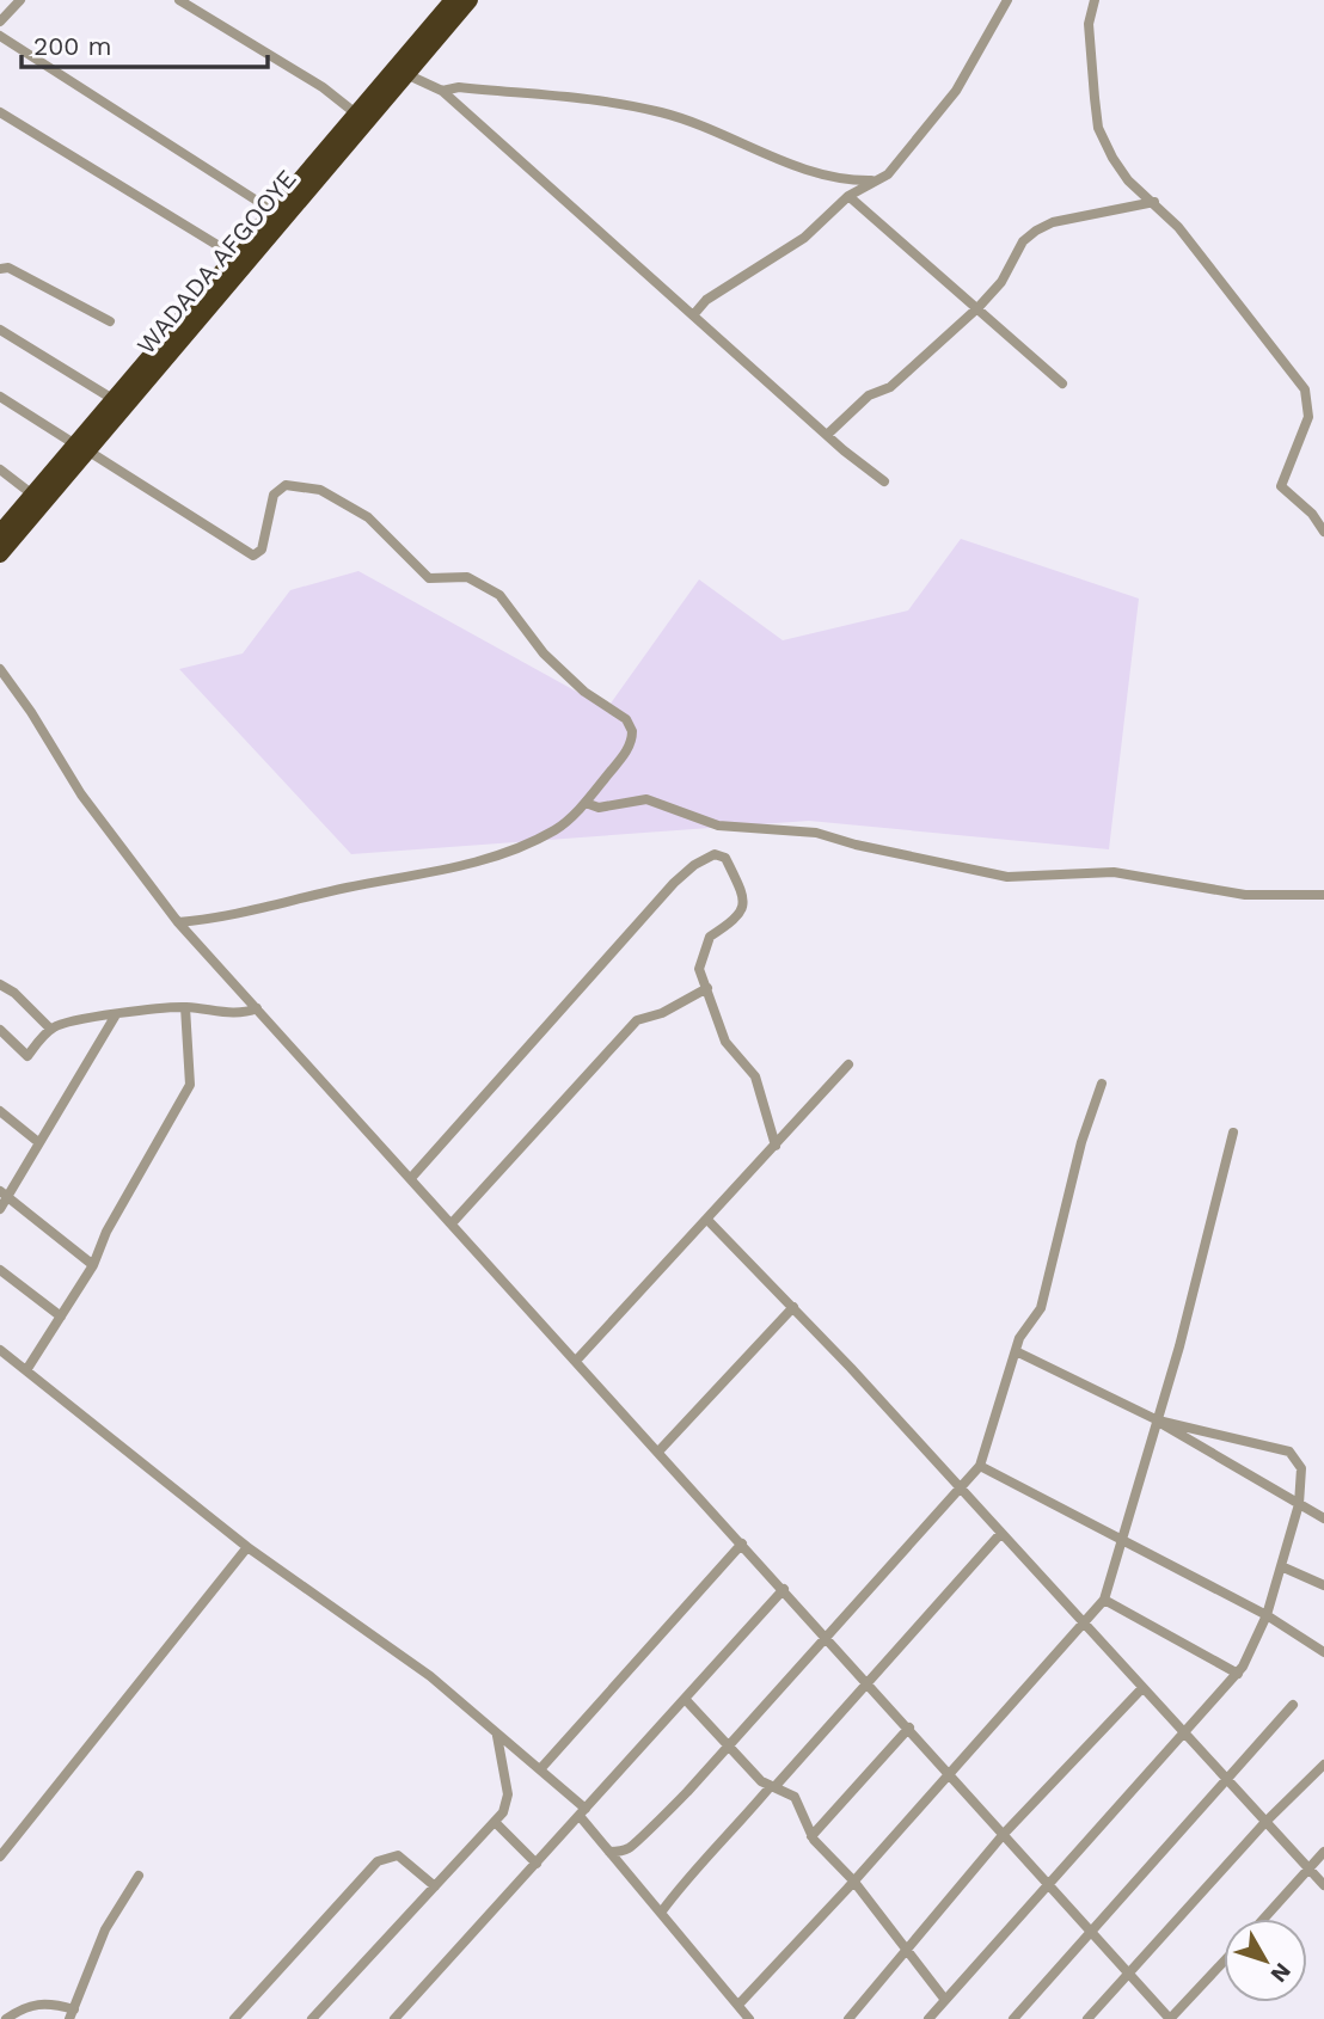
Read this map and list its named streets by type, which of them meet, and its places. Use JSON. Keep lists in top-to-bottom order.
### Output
{
  "streets": {
    "highway": ["WADADA AFGOOYE"]
  },
  "scale_bar": "200 m",
  "north": "bottom right"
}
